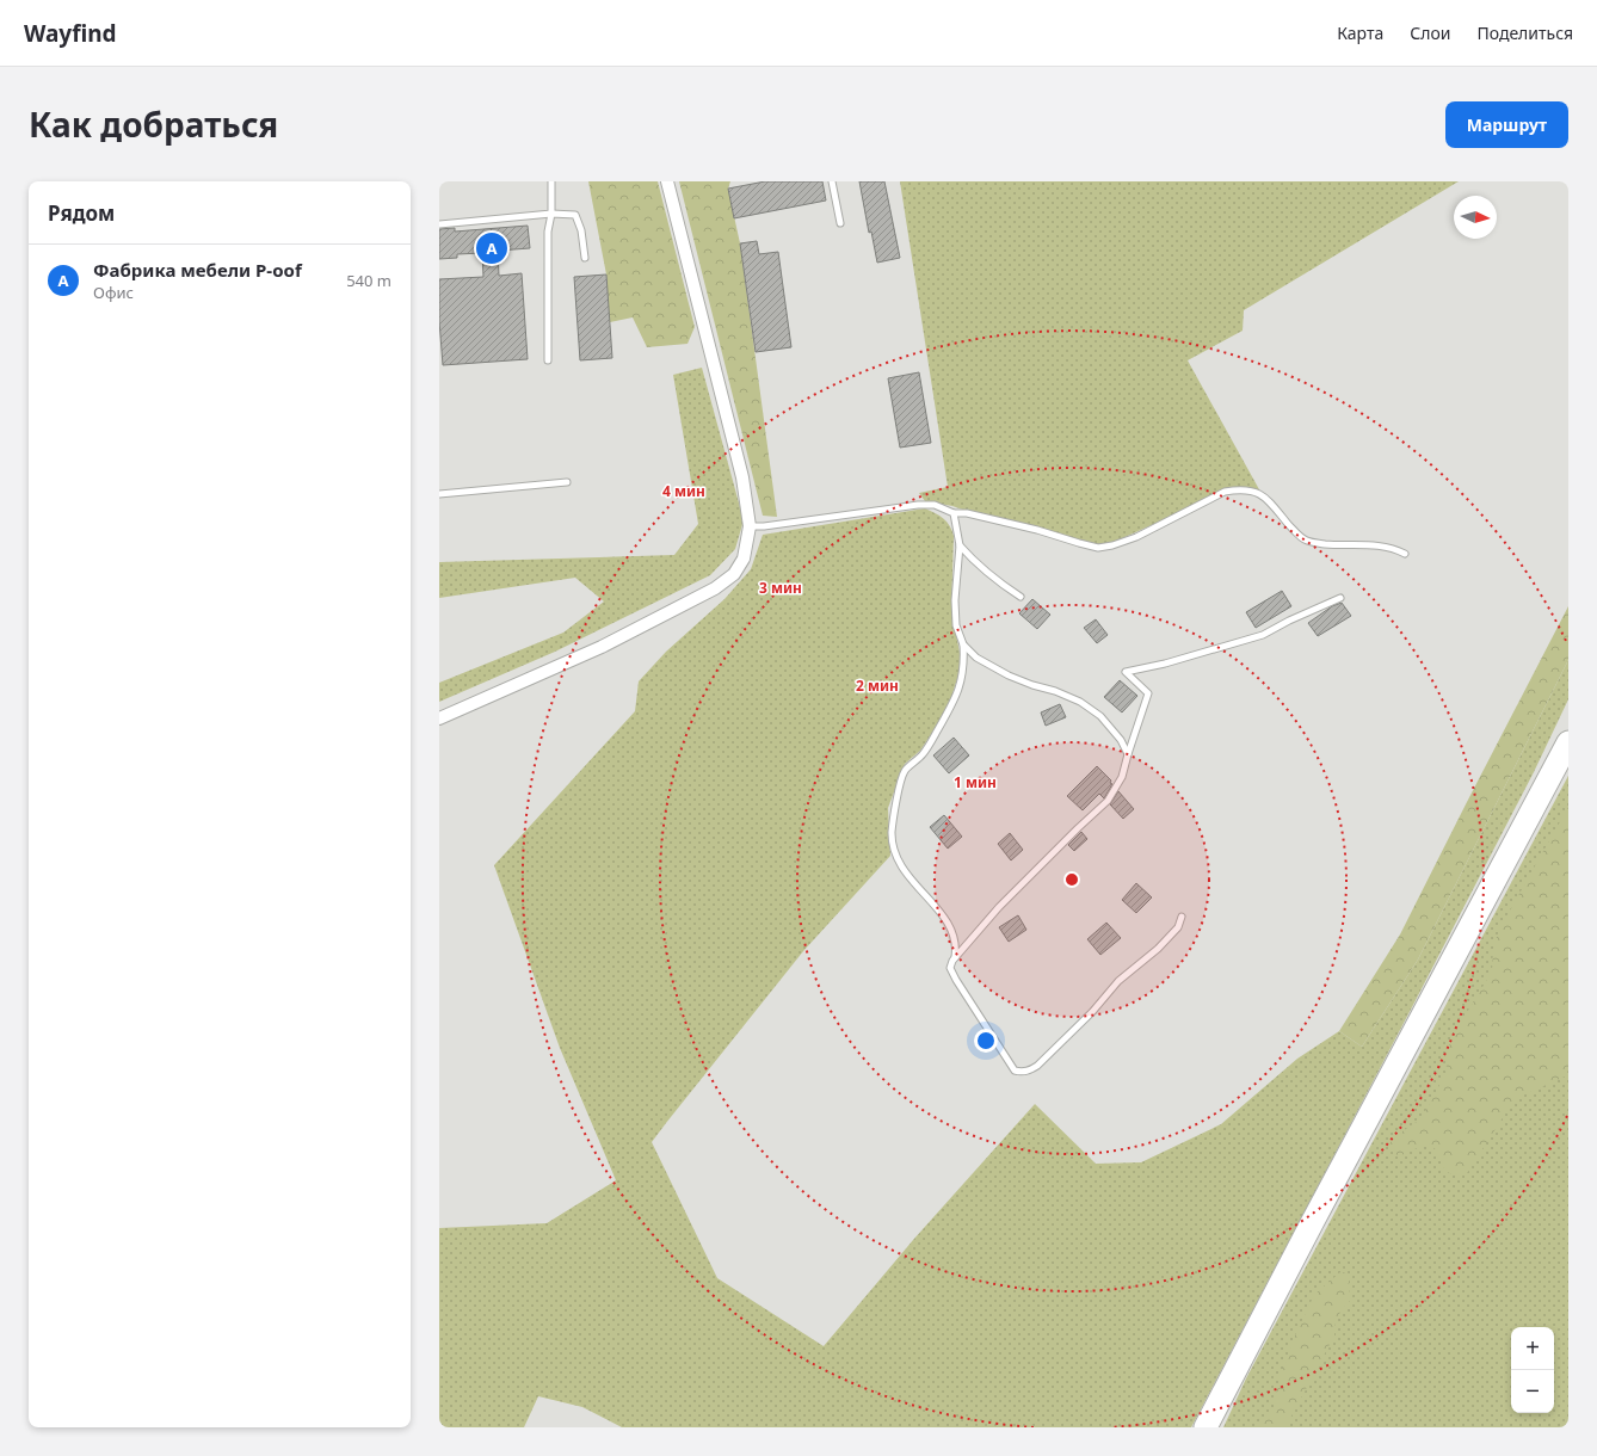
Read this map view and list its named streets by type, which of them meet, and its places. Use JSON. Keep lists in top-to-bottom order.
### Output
{
  "north": "right",
  "page": {
    "header": "Wayfind",
    "nav": ["Карта", "Слои", "Поделиться"],
    "title": "Как добраться",
    "buttons": "Маршрут",
    "heading": "Рядом",
    "pins": "A",
    "list": [
      {
        "mark": "A",
        "name": "Фабрика мебели P-oof",
        "note": "Офис",
        "value": "540 m"
      }
    ],
    "map_buttons": ["+", "−"]
  },
  "rings": [
    "4 мин",
    "3 мин",
    "2 мин",
    "1 мин"
  ]
}
